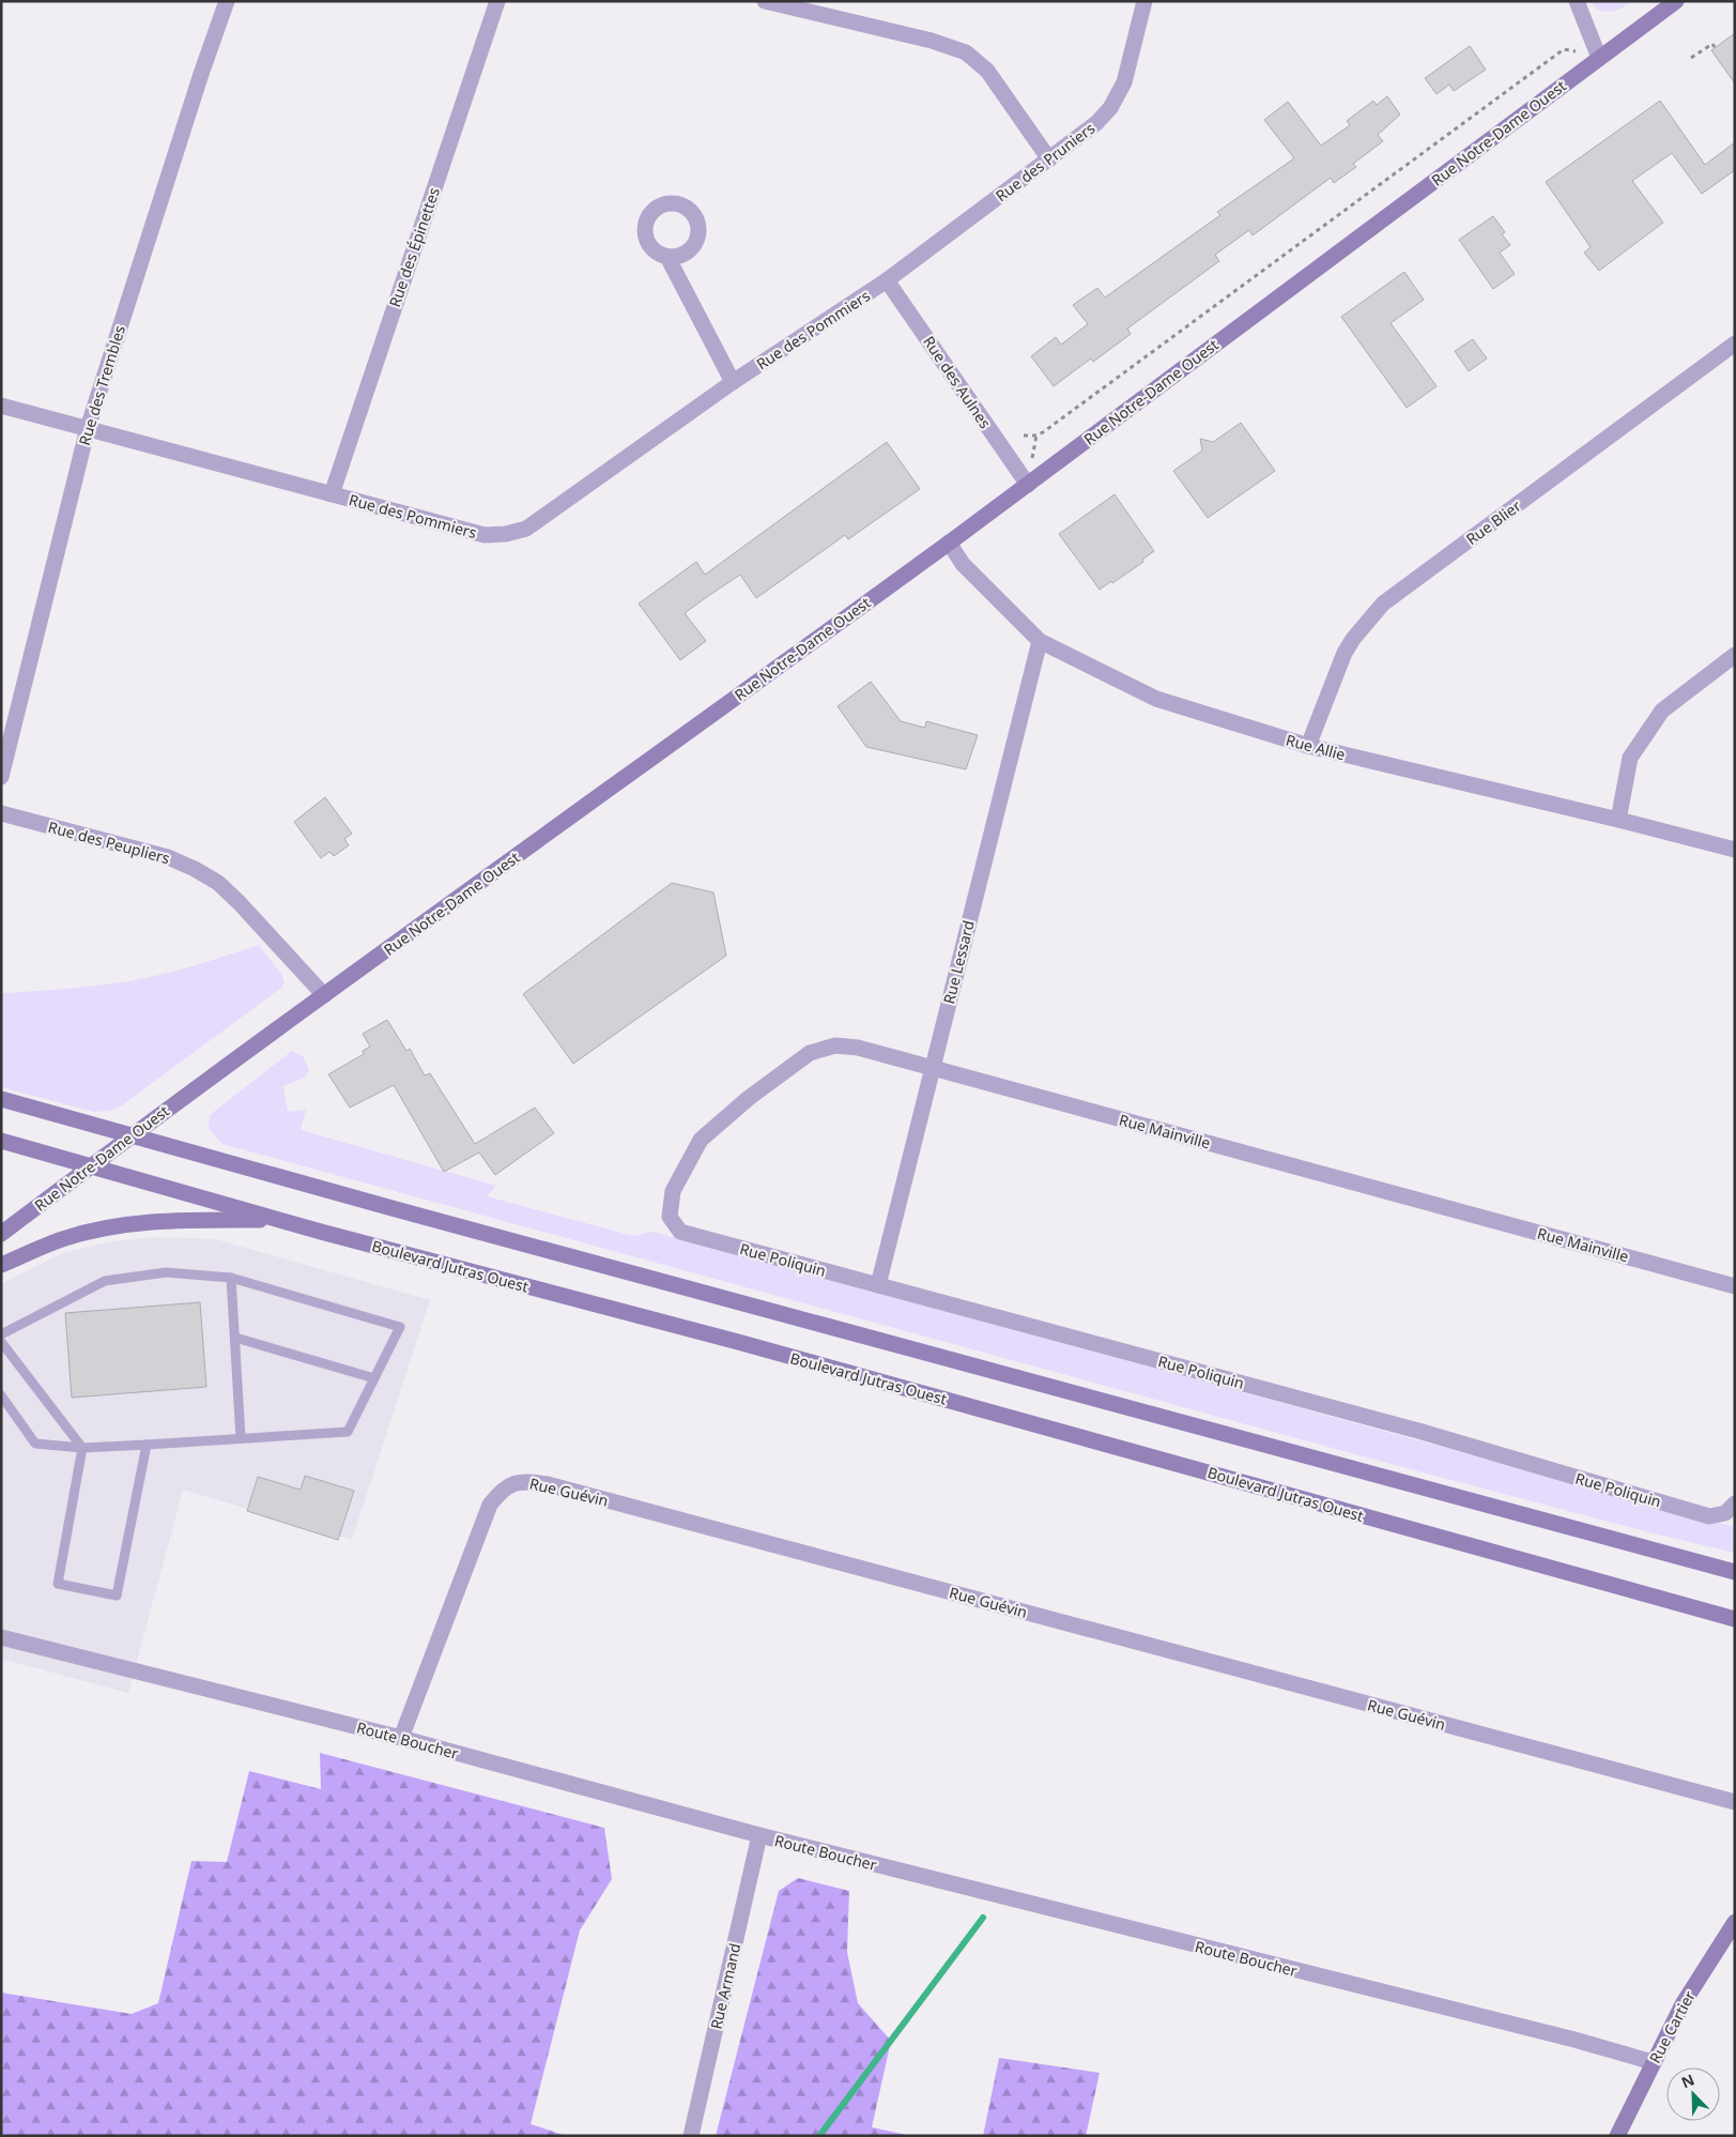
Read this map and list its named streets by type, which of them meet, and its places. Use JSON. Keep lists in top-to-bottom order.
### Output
{
  "streets": {
    "main road": ["Rue Notre-Dame Ouest", "Boulevard Jutras Ouest", "Rue Cartier"],
    "street": [
      "Rue des Pruniers",
      "Rue des Épinettes",
      "Rue des Pommiers",
      "Rue des Aulnes",
      "Rue des Trembles",
      "Rue Blier",
      "Rue Allie",
      "Rue des Peupliers",
      "Rue Lessard",
      "Rue Mainville",
      "Rue Poliquin",
      "Rue Guévin",
      "Route Boucher",
      "Rue Armand"
    ]
  },
  "crossings": [
    ["Rue Notre-Dame Ouest", "Rue des Aulnes"],
    ["Rue Notre-Dame Ouest", "Rue Allie"],
    ["Rue Notre-Dame Ouest", "Rue des Peupliers"],
    ["Rue Notre-Dame Ouest", "Boulevard Jutras Ouest"],
    ["Rue des Pruniers", "Rue des Pommiers"],
    ["Rue des Pruniers", "Rue des Aulnes"],
    ["Rue des Épinettes", "Rue des Pommiers"],
    ["Rue des Pommiers", "Rue des Aulnes"],
    ["Rue des Pommiers", "Rue des Trembles"],
    ["Rue Blier", "Rue Allie"],
    ["Rue Allie", "Rue Lessard"],
    ["Rue Lessard", "Rue Mainville"],
    ["Rue Lessard", "Rue Poliquin"],
    ["Rue Mainville", "Rue Poliquin"],
    ["Rue Guévin", "Route Boucher"],
    ["Route Boucher", "Rue Armand"],
    ["Route Boucher", "Rue Cartier"]
  ],
  "north": "top left"
}
